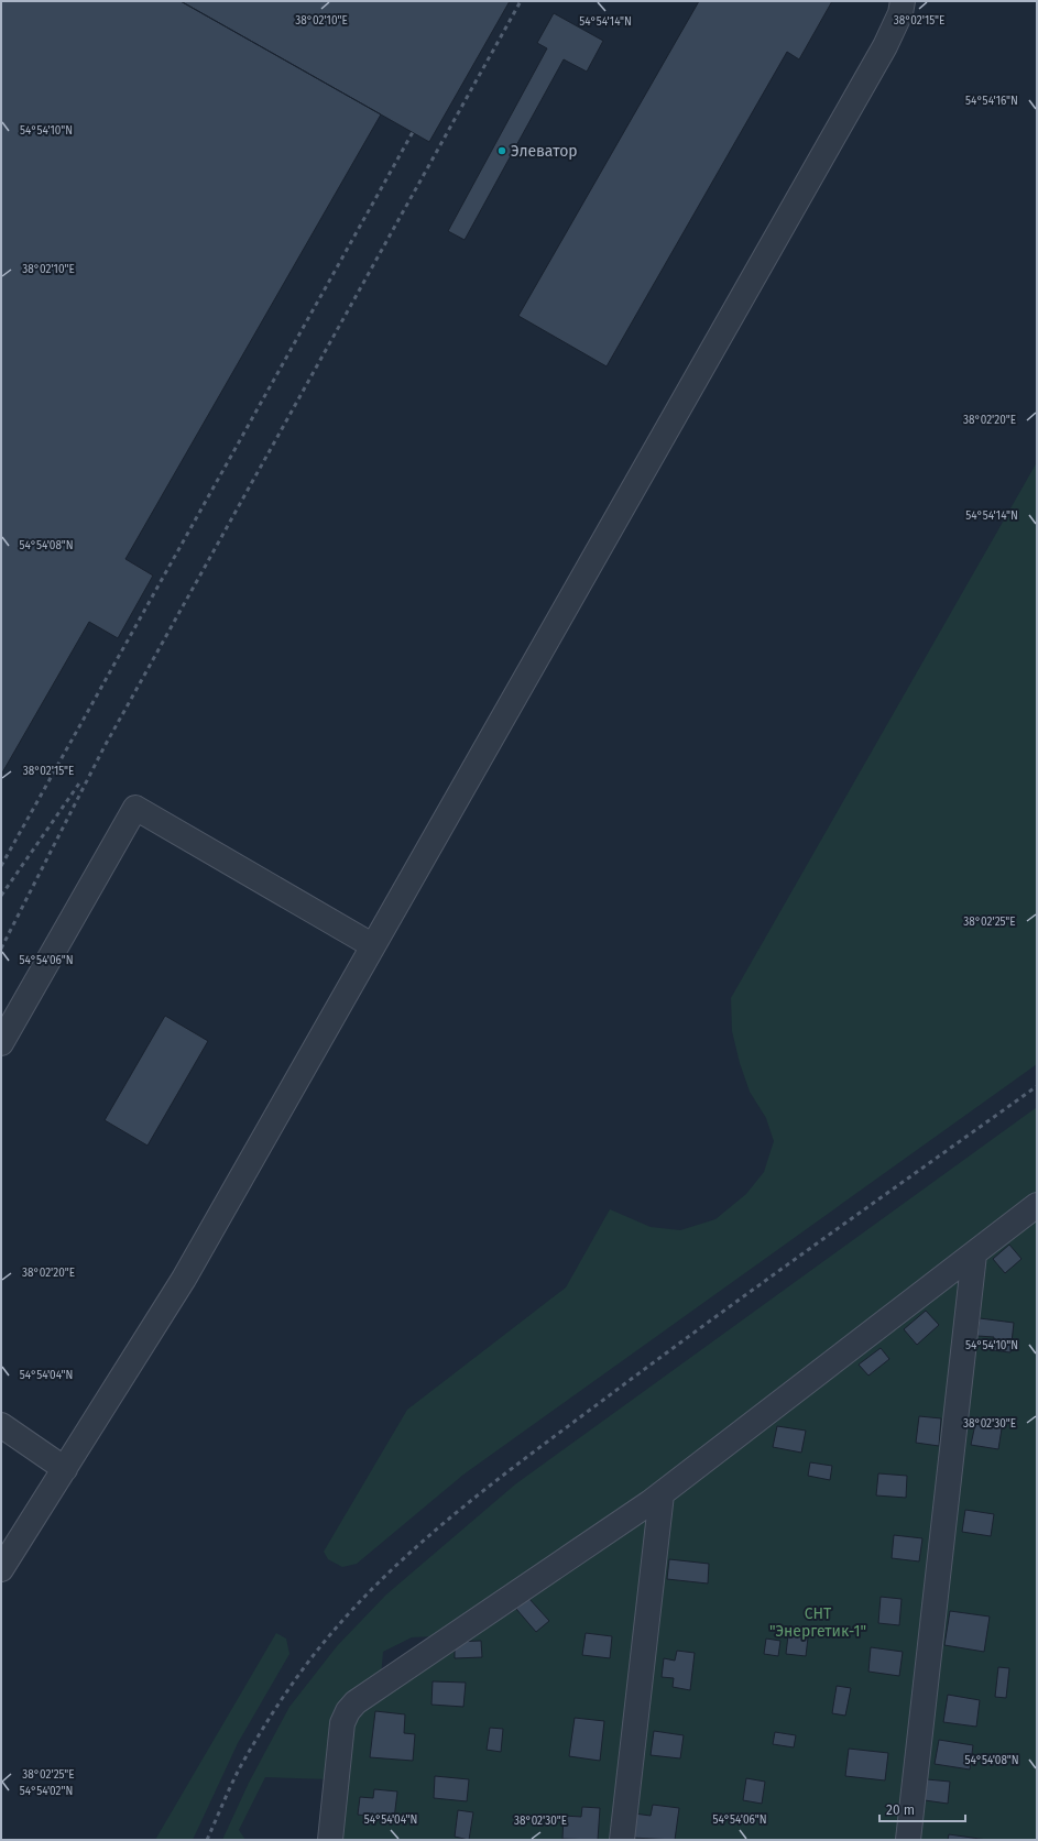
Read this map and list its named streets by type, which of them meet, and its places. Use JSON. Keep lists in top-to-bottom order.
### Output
{
  "parks": ["СНТ \"Энергетик-1\""],
  "places": ["Элеватор"],
  "scale_bar": "20 m",
  "coordinates": [
    "38°02'10\"E",
    "38°02'15\"E",
    "54°54'14\"N",
    "54°54'16\"N",
    "54°54'10\"N",
    "38°02'20\"E",
    "54°54'08\"N",
    "38°02'25\"E",
    "54°54'06\"N",
    "54°54'04\"N",
    "38°02'30\"E",
    "54°54'02\"N"
  ]
}
